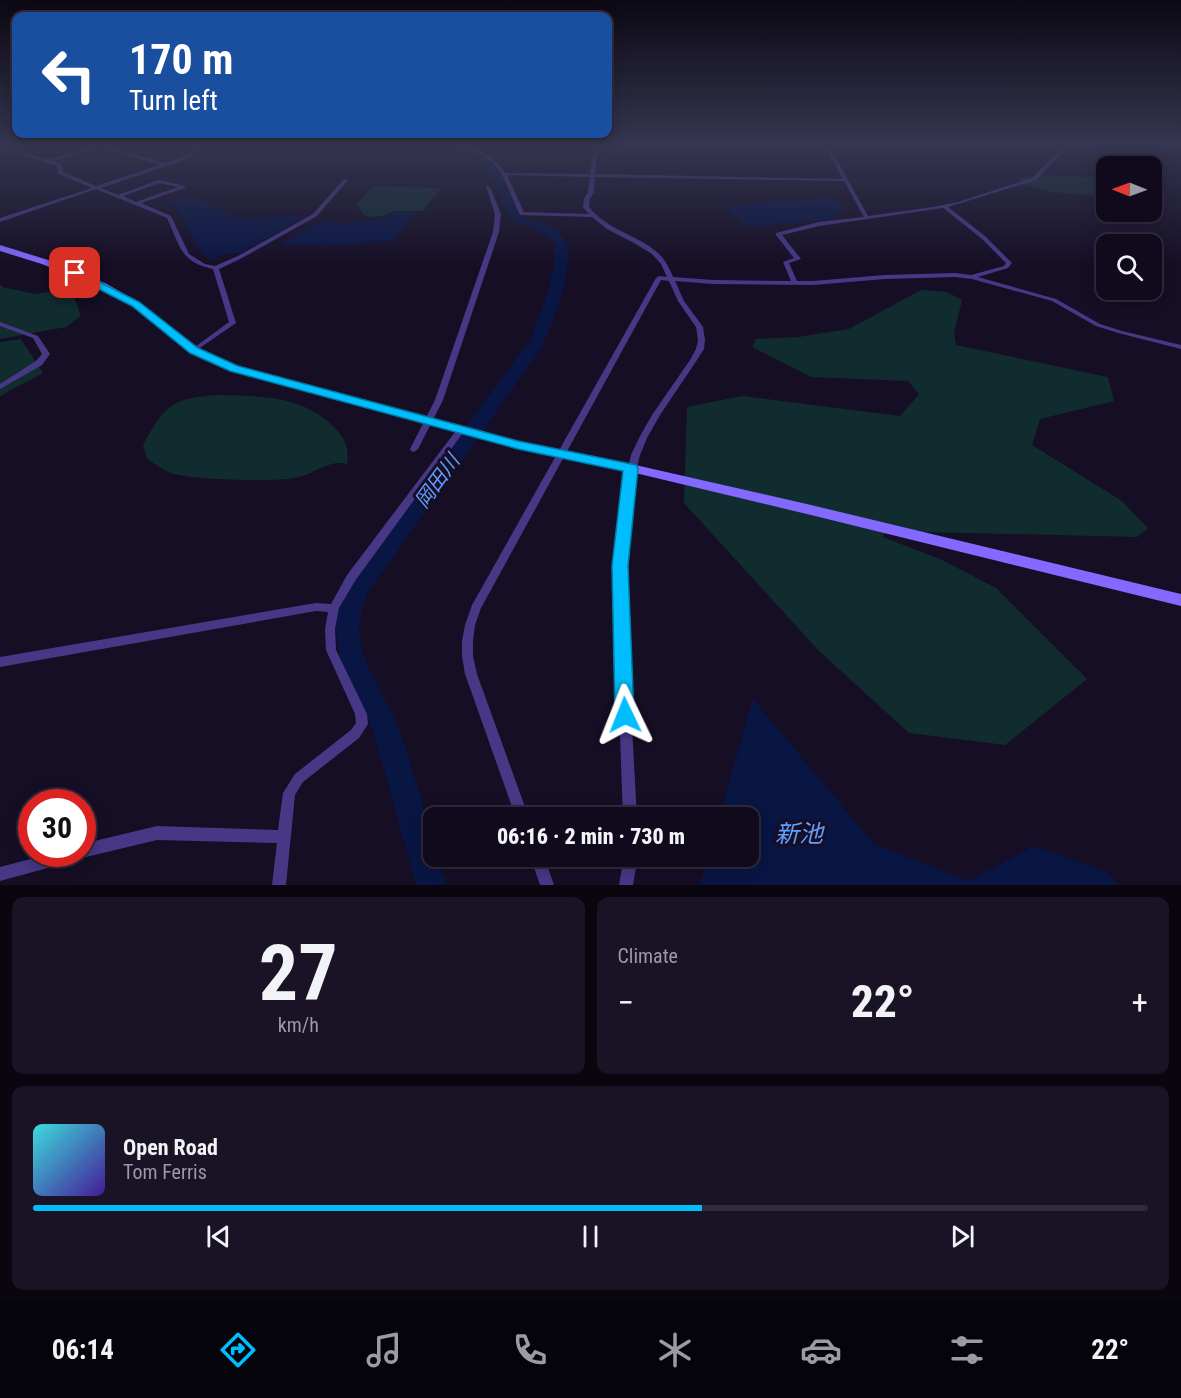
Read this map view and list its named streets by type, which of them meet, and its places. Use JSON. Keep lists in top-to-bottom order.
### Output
{
  "water": ["岡田川", "新池"],
  "north": "left",
  "page": {
    "turn": ["170 m", "Turn left"],
    "limit": "30",
    "trip": "06:16 · 2 min · 730 m",
    "tile": [
      ["27", "km/h"],
      "Climate"
    ],
    "heat": ["−", "22°", "+"],
    "song": ["Open Road", "Tom Ferris"],
    "tabs": ["06:14", "22°"]
  }
}
